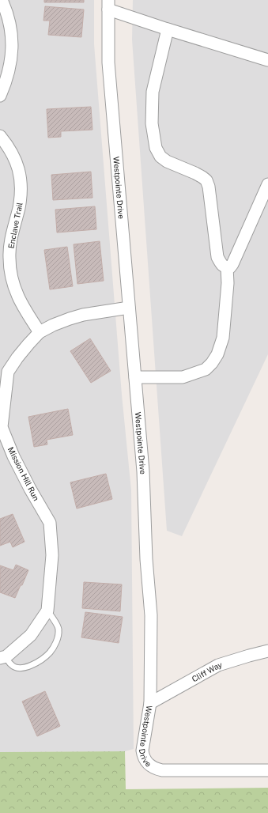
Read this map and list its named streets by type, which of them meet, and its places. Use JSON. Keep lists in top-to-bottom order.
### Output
{
  "streets": {
    "street": [
      "Westpointe Drive",
      "Enclave Trail",
      "Mission Hill Run",
      "Cliff Way"
    ]
  },
  "crossings": [
    ["Westpointe Drive", "Mission Hill Run"],
    ["Westpointe Drive", "Cliff Way"],
    ["Enclave Trail", "Mission Hill Run"]
  ]
}
